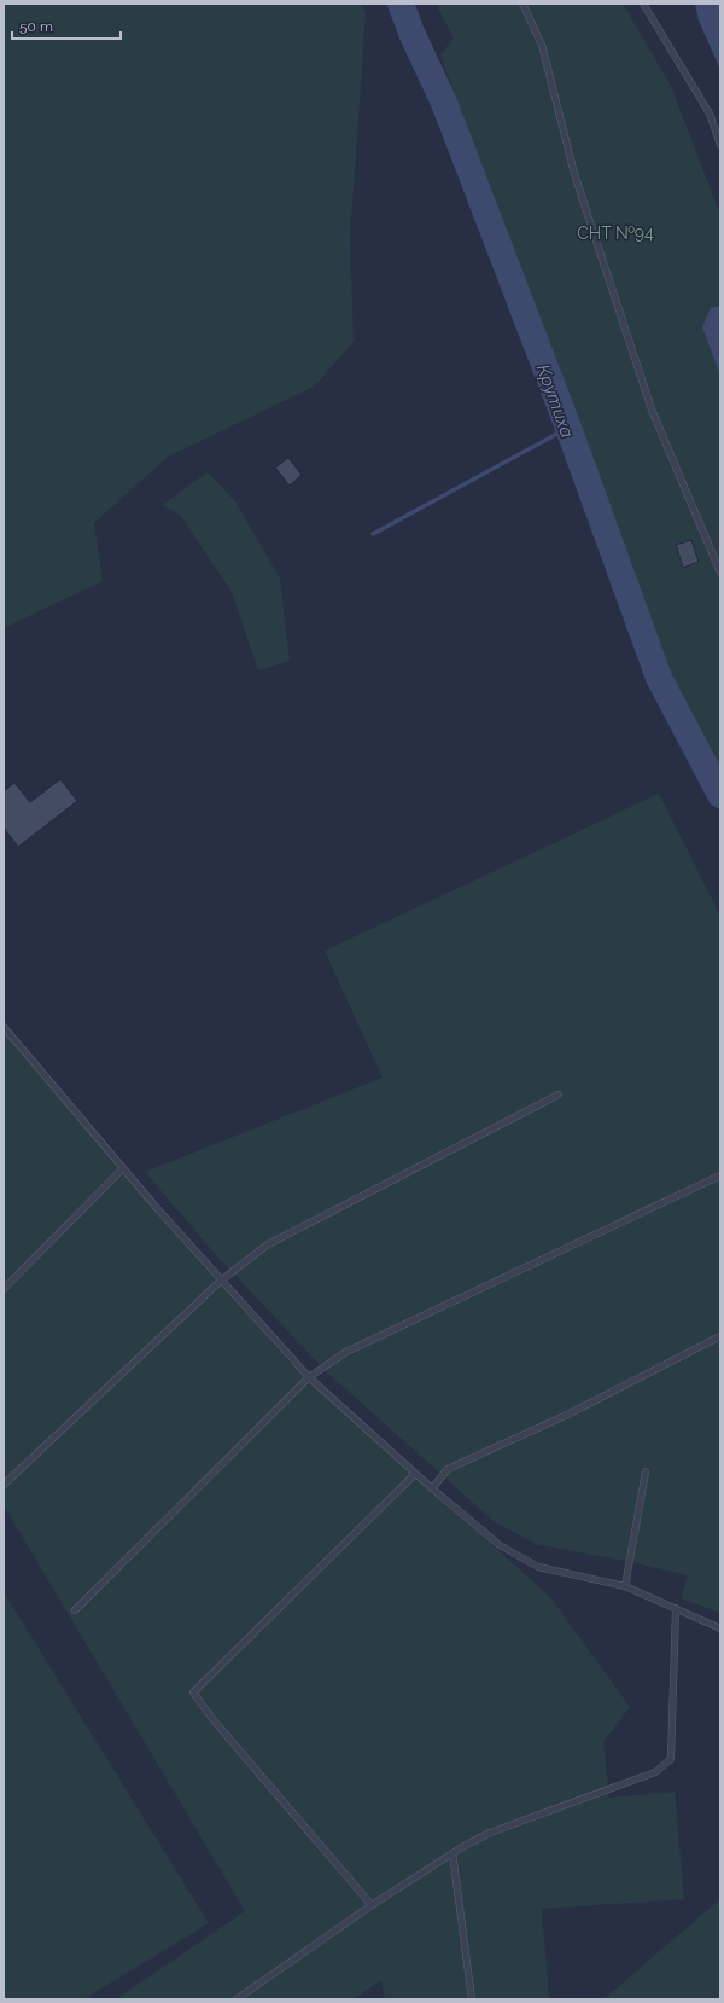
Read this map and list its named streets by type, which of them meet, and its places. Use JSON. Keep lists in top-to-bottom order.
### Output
{
  "water": ["Крутиха"],
  "parks": ["СНТ №94"],
  "scale_bar": "50 m"
}
